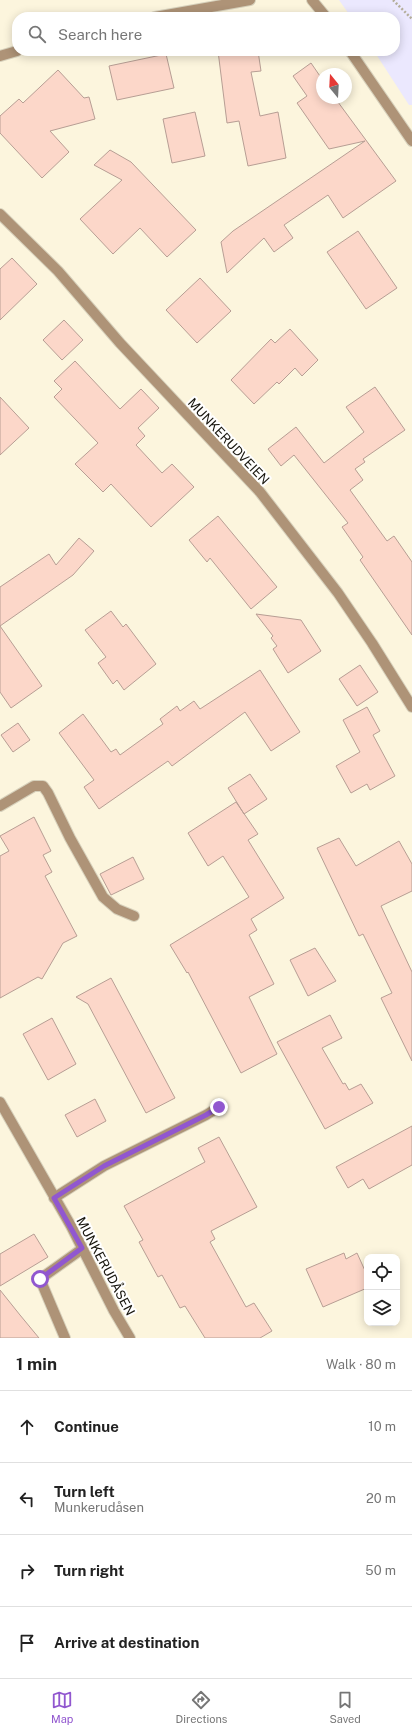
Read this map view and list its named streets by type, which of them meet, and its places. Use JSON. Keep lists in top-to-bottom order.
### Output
{
  "streets": {
    "street": ["MUNKERUDVEIEN", "MUNKERUDÅSEN"]
  },
  "north": "top",
  "page": {
    "search": "Search here",
    "heading": ["1 min", "Walk · 80 m"],
    "list": [
      ["Continue", "10 m"],
      ["Turn left", "Munkerudåsen", "20 m"],
      ["Turn right", "50 m"],
      "Arrive at destination"
    ],
    "nav": ["Map", "Directions", "Saved"]
  }
}
